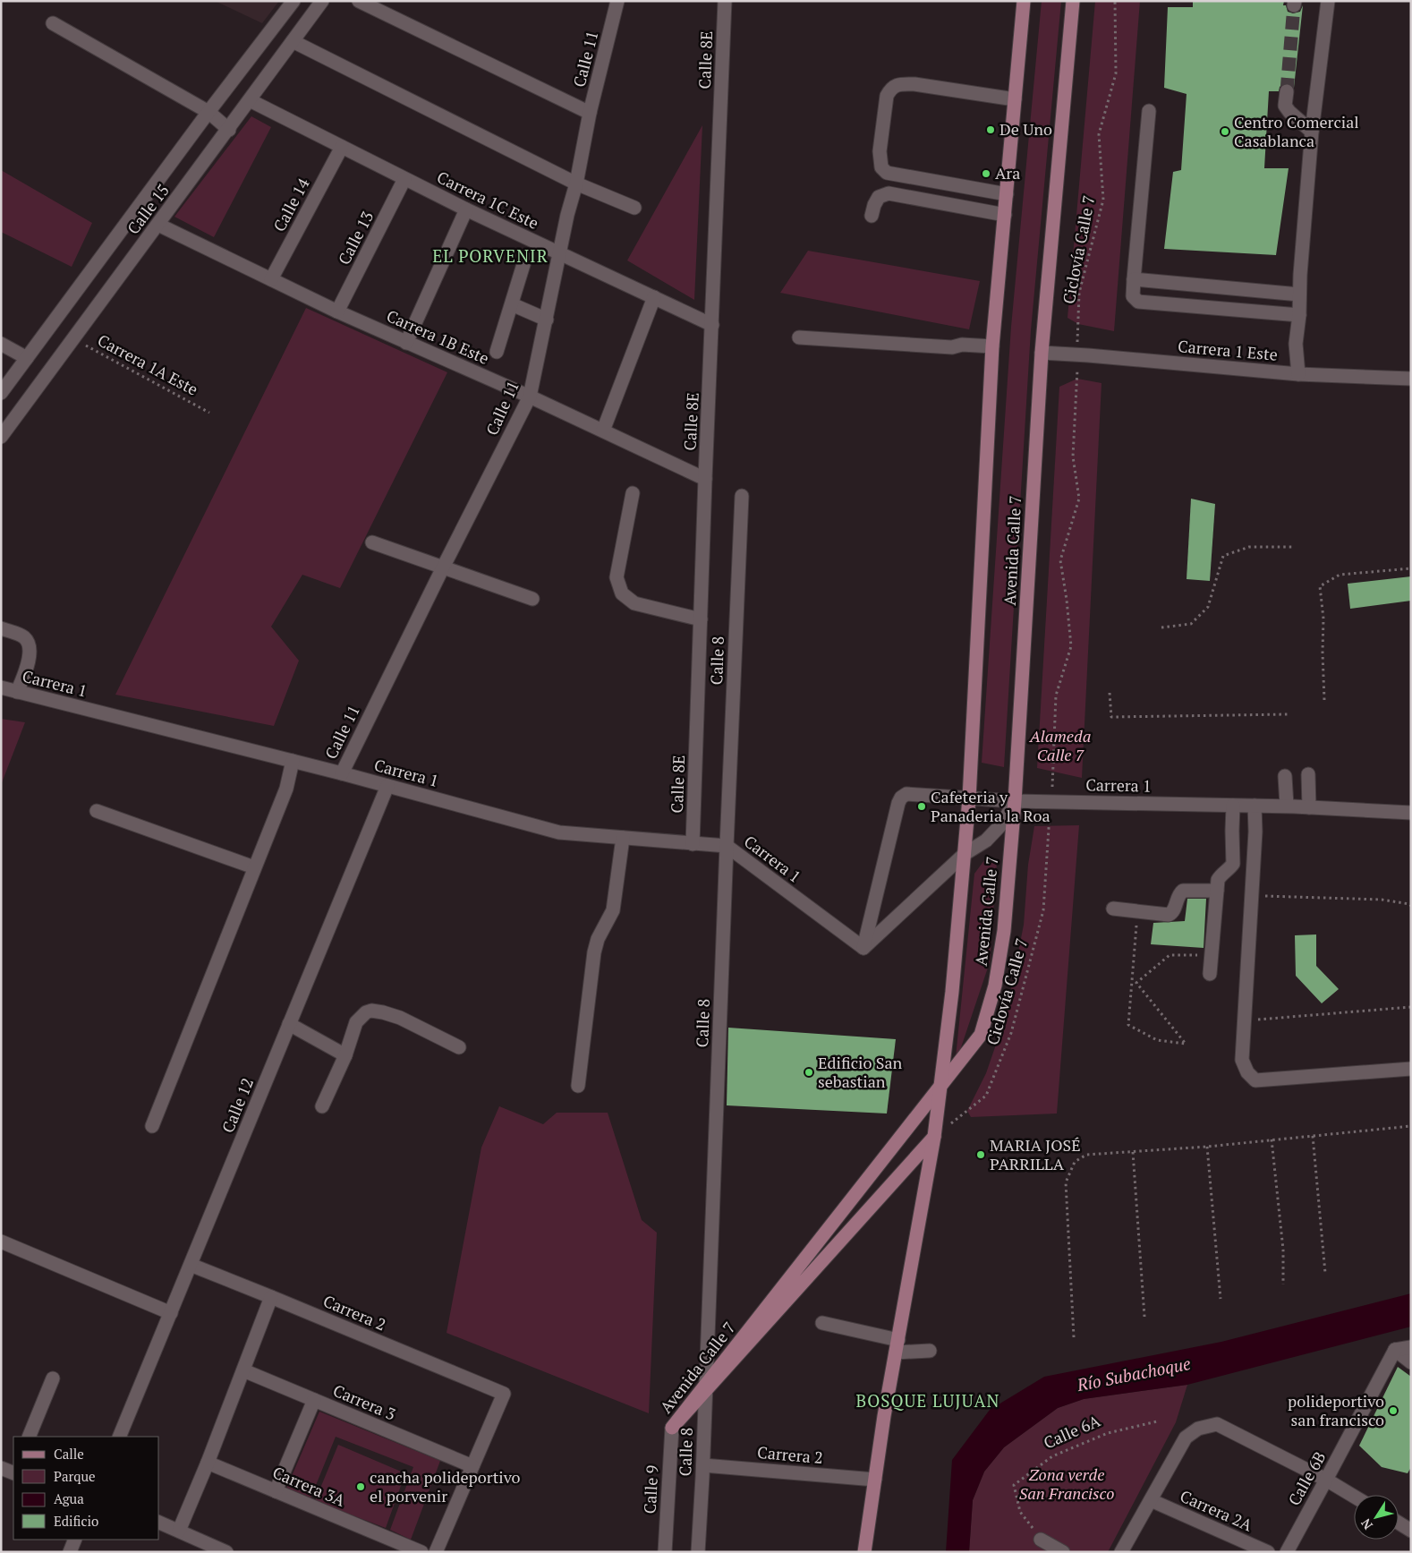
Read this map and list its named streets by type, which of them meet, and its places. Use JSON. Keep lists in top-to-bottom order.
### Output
{
  "streets": {
    "main road": ["Avenida Calle 7"],
    "street": [
      "Calle 11",
      "Calle 8E",
      "Carrera 1C Este",
      "Calle 14",
      "Calle 15",
      "Calle 13",
      "Carrera 1B Este",
      "Carrera 1 Este",
      "Calle 8",
      "Carrera 1",
      "Calle 12",
      "Carrera 2",
      "Carrera 3",
      "Calle 6B",
      "Carrera 3A",
      "Calle 9",
      "Carrera 2A"
    ],
    "path": ["Ciclovía Calle 7", "Carrera 1A Este", "Calle 6A"]
  },
  "crossings": [
    ["Calle 11", "Carrera 1C Este"],
    ["Calle 11", "Carrera 1B Este"],
    ["Calle 11", "Carrera 1"],
    ["Calle 8E", "Carrera 1C Este"],
    ["Calle 8E", "Carrera 1B Este"],
    ["Calle 8E", "Carrera 1"],
    ["Carrera 1C Este", "Calle 14"],
    ["Carrera 1C Este", "Calle 15"],
    ["Carrera 1C Este", "Calle 13"],
    ["Calle 14", "Carrera 1B Este"],
    ["Calle 15", "Carrera 1B Este"],
    ["Calle 15", "Carrera 1A Este"],
    ["Calle 13", "Carrera 1B Este"],
    ["Ciclovía Calle 7", "Avenida Calle 7"],
    ["Carrera 1 Este", "Avenida Calle 7"],
    ["Avenida Calle 7", "Carrera 1"],
    ["Avenida Calle 7", "Carrera 2"],
    ["Avenida Calle 7", "Calle 9"],
    ["Calle 8", "Carrera 1"],
    ["Calle 8", "Carrera 2"],
    ["Carrera 1", "Calle 12"],
    ["Calle 12", "Carrera 2"],
    ["Carrera 2", "Carrera 3"]
  ],
  "districts": ["EL PORVENIR", "BOSQUE LUJUAN"],
  "water": ["Río Subachoque"],
  "parks": ["Alameda Calle 7", "Zona verde San Francisco"],
  "places": [
    "De Uno",
    "Centro Comercial Casablanca",
    "Ara",
    "Cafeteria y Panaderia la Roa",
    "Edificio San sebastian",
    "MARIA JOSÉ PARRILLA",
    "polideportivo san francisco",
    "cancha polideportivo el porvenir"
  ],
  "legend": [
    "Calle",
    "Parque",
    "Agua",
    "Edificio"
  ],
  "north": "bottom left"
}
